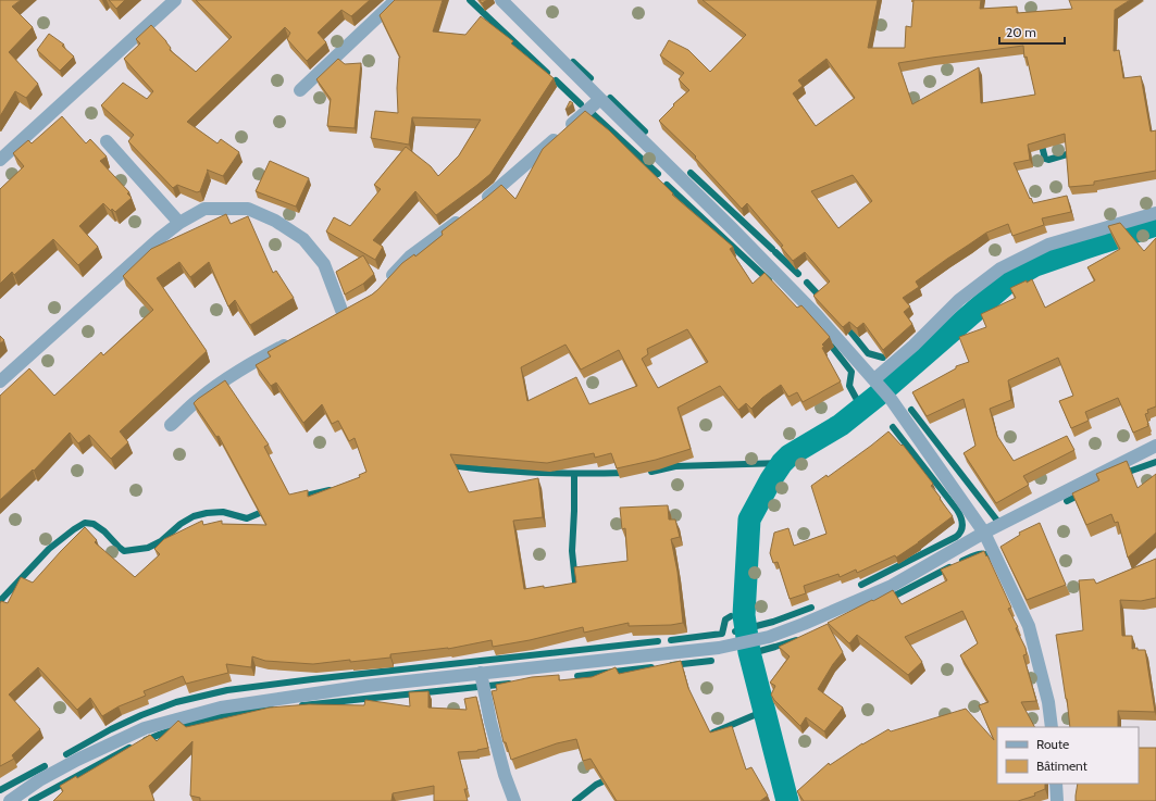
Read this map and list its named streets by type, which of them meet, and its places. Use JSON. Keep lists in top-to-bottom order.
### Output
{
  "legend": ["Route", "Bâtiment"],
  "scale_bar": "20 m"
}
